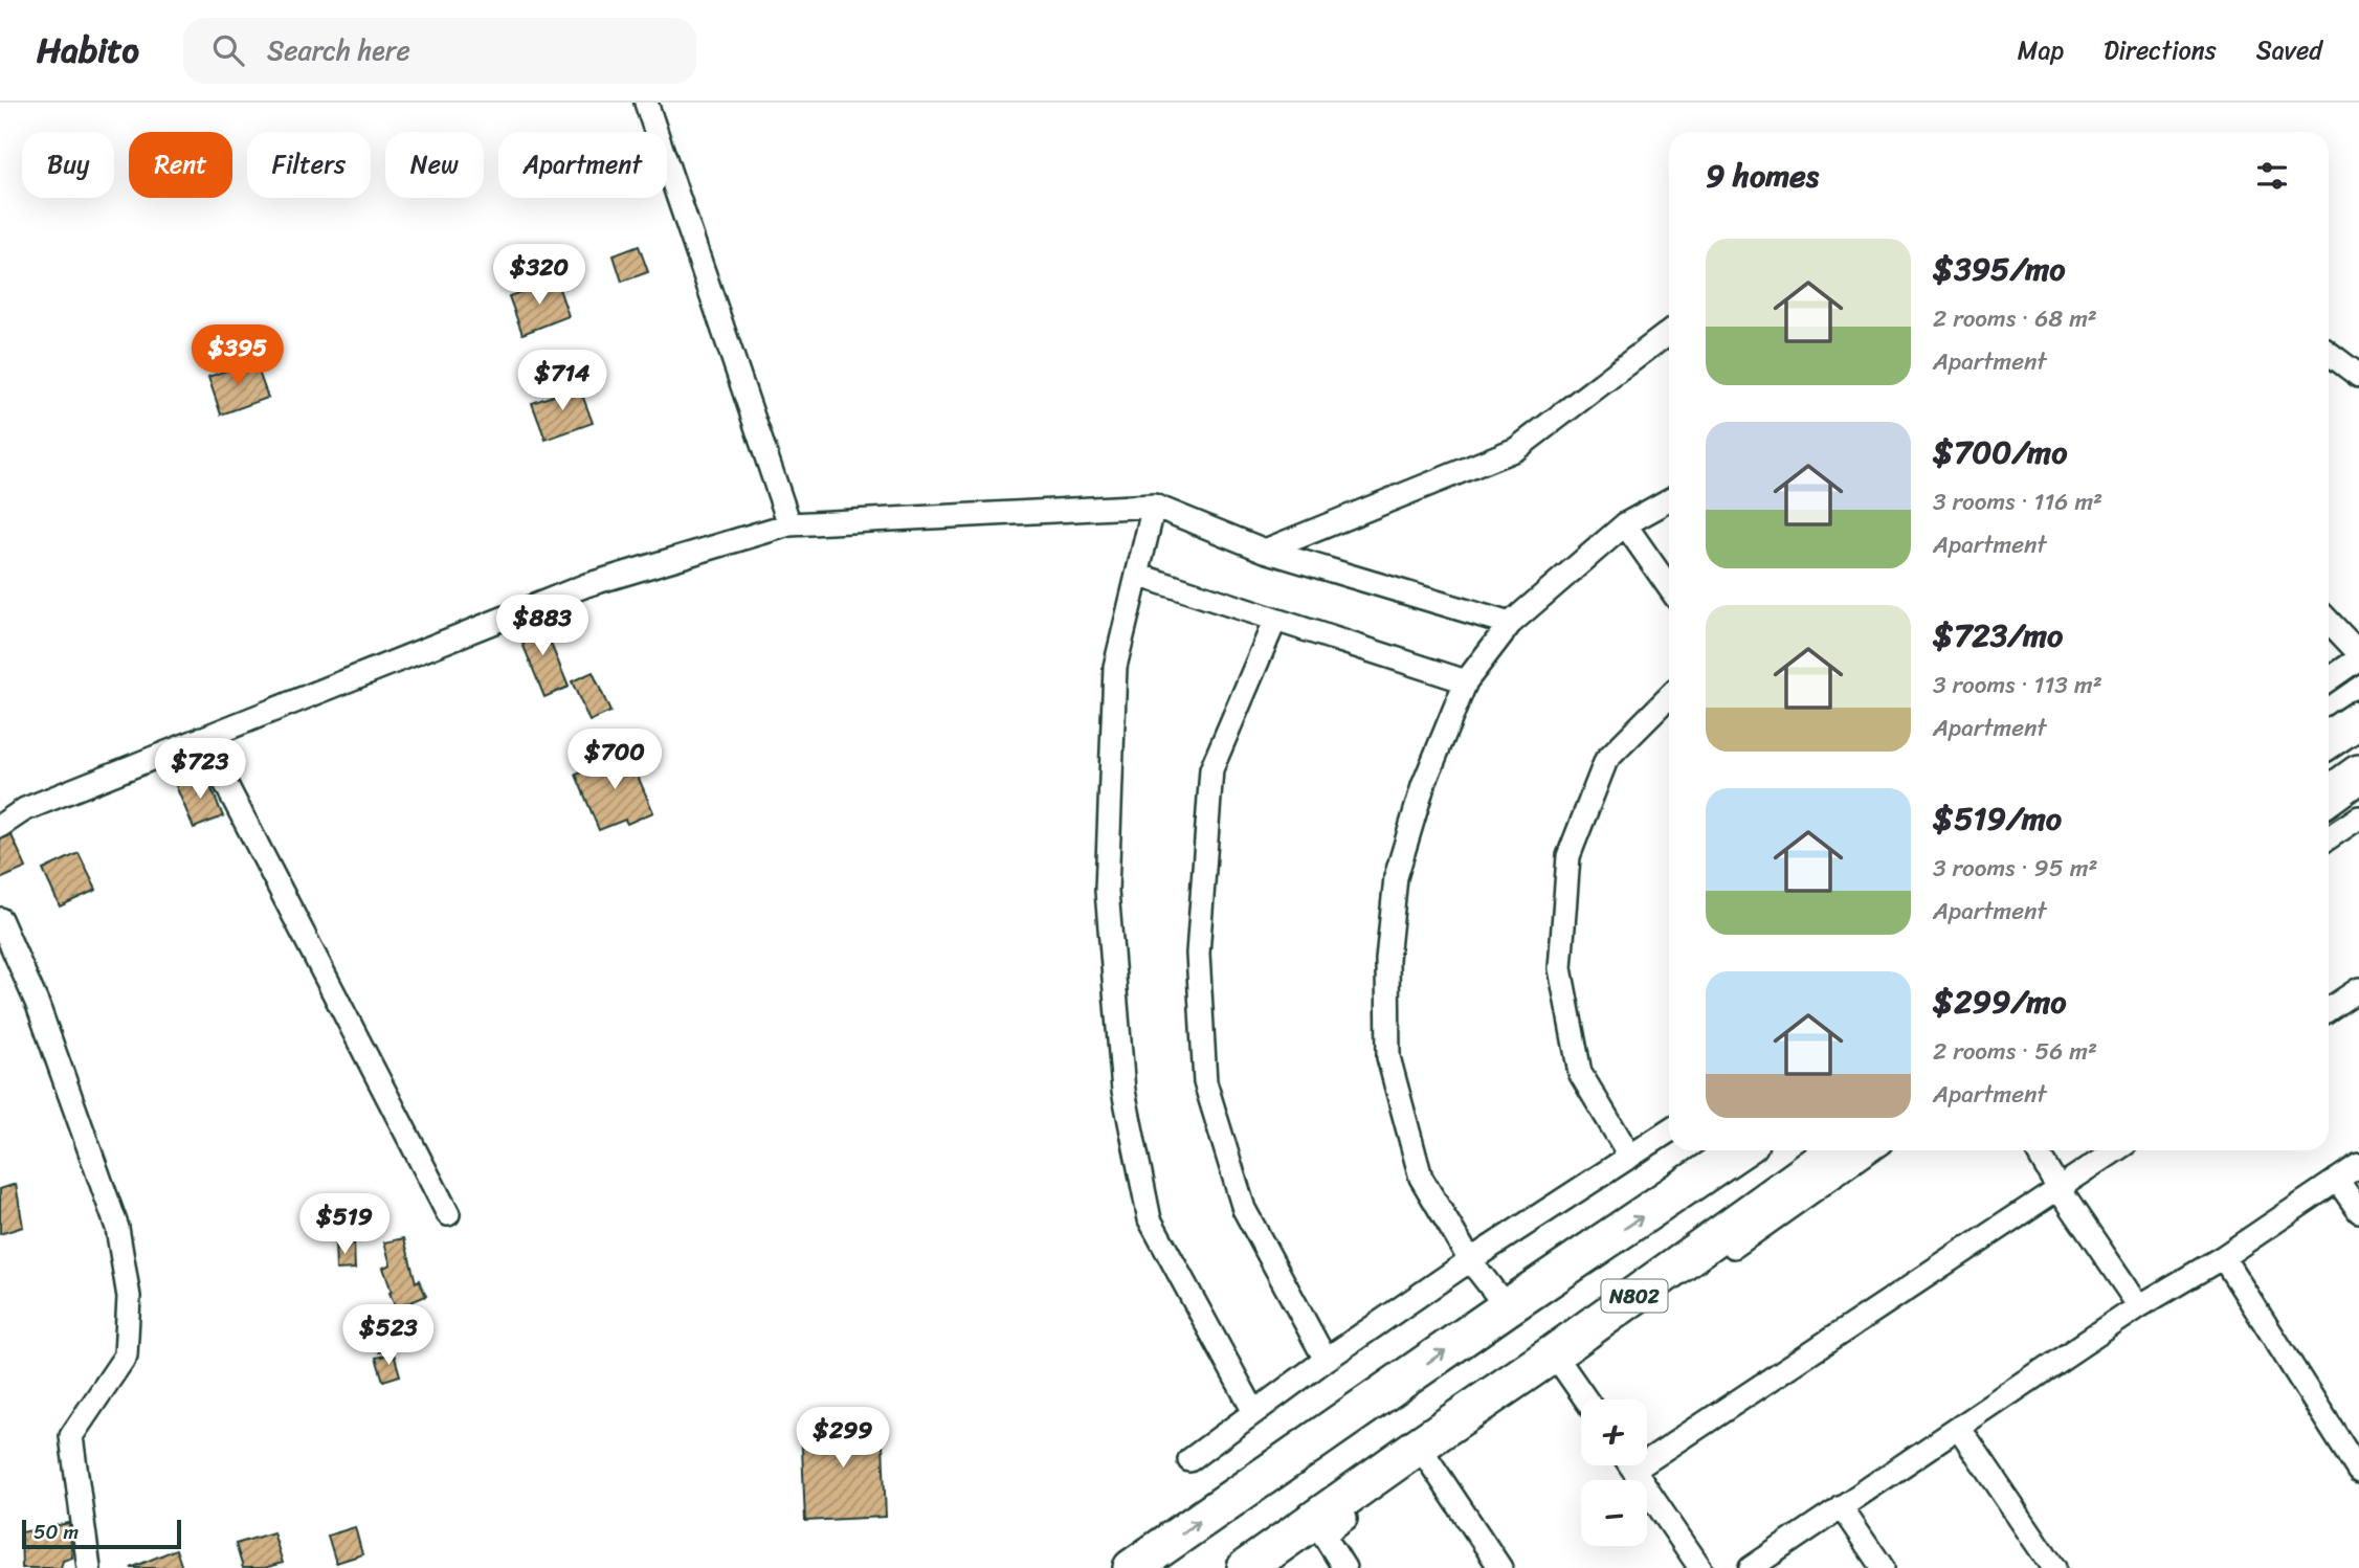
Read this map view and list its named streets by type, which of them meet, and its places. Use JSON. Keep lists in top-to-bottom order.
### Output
{
  "streets": {
    "highway": ["N802"]
  },
  "scale_bar": "50 m",
  "page": {
    "header": "Habito",
    "search": "Search here",
    "nav": ["Map", "Directions", "Saved"],
    "chip": [
      "Buy",
      "Rent",
      "Filters",
      "New",
      "Apartment"
    ],
    "heading": "9 homes",
    "list": [
      {
        "name": "$395/mo",
        "note": "2 rooms · 68 m² · Apartment"
      },
      {
        "name": "$700/mo",
        "note": "3 rooms · 116 m² · Apartment"
      },
      {
        "name": "$723/mo",
        "note": "3 rooms · 113 m² · Apartment"
      },
      {
        "name": "$519/mo",
        "note": "3 rooms · 95 m² · Apartment"
      },
      {
        "name": "$299/mo",
        "note": "2 rooms · 56 m² · Apartment"
      }
    ],
    "price": [
      "$320",
      "$395",
      "$714",
      "$883",
      "$700",
      "$723",
      "$519",
      "$523",
      "$299"
    ],
    "map_buttons": ["+", "−"],
    "scale": "50 m"
  }
}
